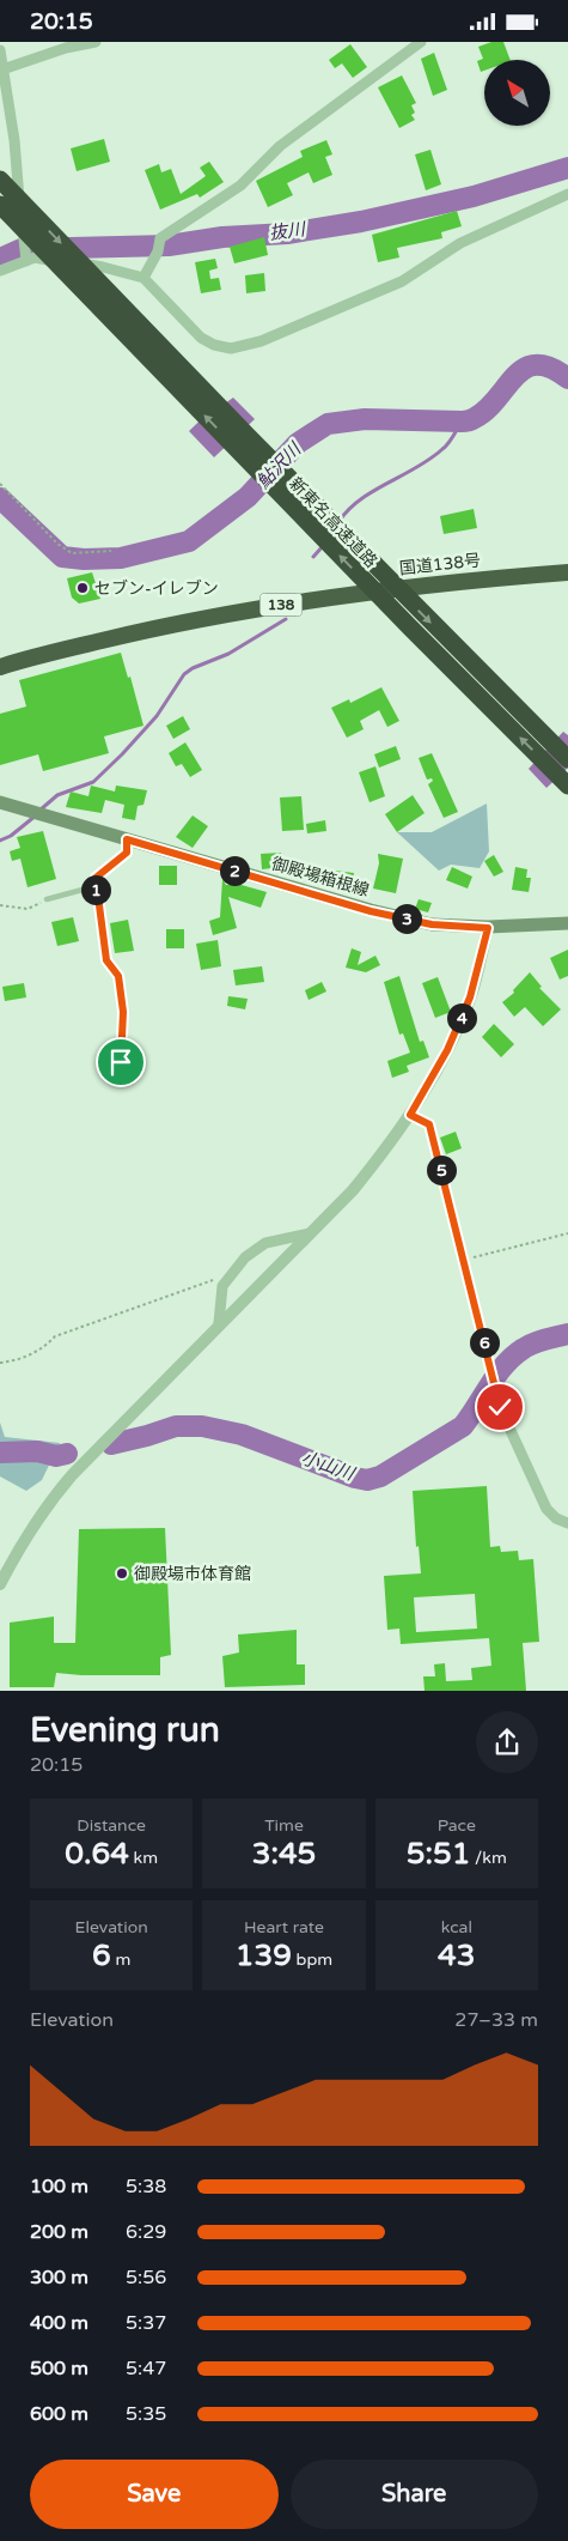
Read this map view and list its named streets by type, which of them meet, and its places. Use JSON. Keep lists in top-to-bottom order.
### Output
{
  "streets": {
    "highway": ["新東名高速道路", "国道138号", "138"],
    "main road": ["御殿場箱根線"]
  },
  "water": ["抜川", "鮎沢川", "小山川"],
  "places": ["セブン-イレブン", "御殿場市体育館"],
  "north": "top left",
  "page": {
    "status": "20:15",
    "pins": [
      "2",
      "1",
      "3",
      "4",
      "5",
      "6"
    ],
    "heading": ["Evening run", "20:15"],
    "stats": [
      ["Distance", "0.64 km"],
      ["Time", "3:45"],
      ["Pace", "5:51 /km"],
      ["Elevation", "6 m"],
      ["Heart rate", "139 bpm"],
      ["kcal", "43"]
    ],
    "chart": ["Elevation", "27–33 m"],
    "list": [
      {
        "name": "100 m",
        "note": "5:38"
      },
      {
        "name": "200 m",
        "note": "6:29"
      },
      {
        "name": "300 m",
        "note": "5:56"
      },
      {
        "name": "400 m",
        "note": "5:37"
      },
      {
        "name": "500 m",
        "note": "5:47"
      },
      {
        "name": "600 m",
        "note": "5:35"
      }
    ],
    "buttons": ["Save", "Share"]
  }
}
